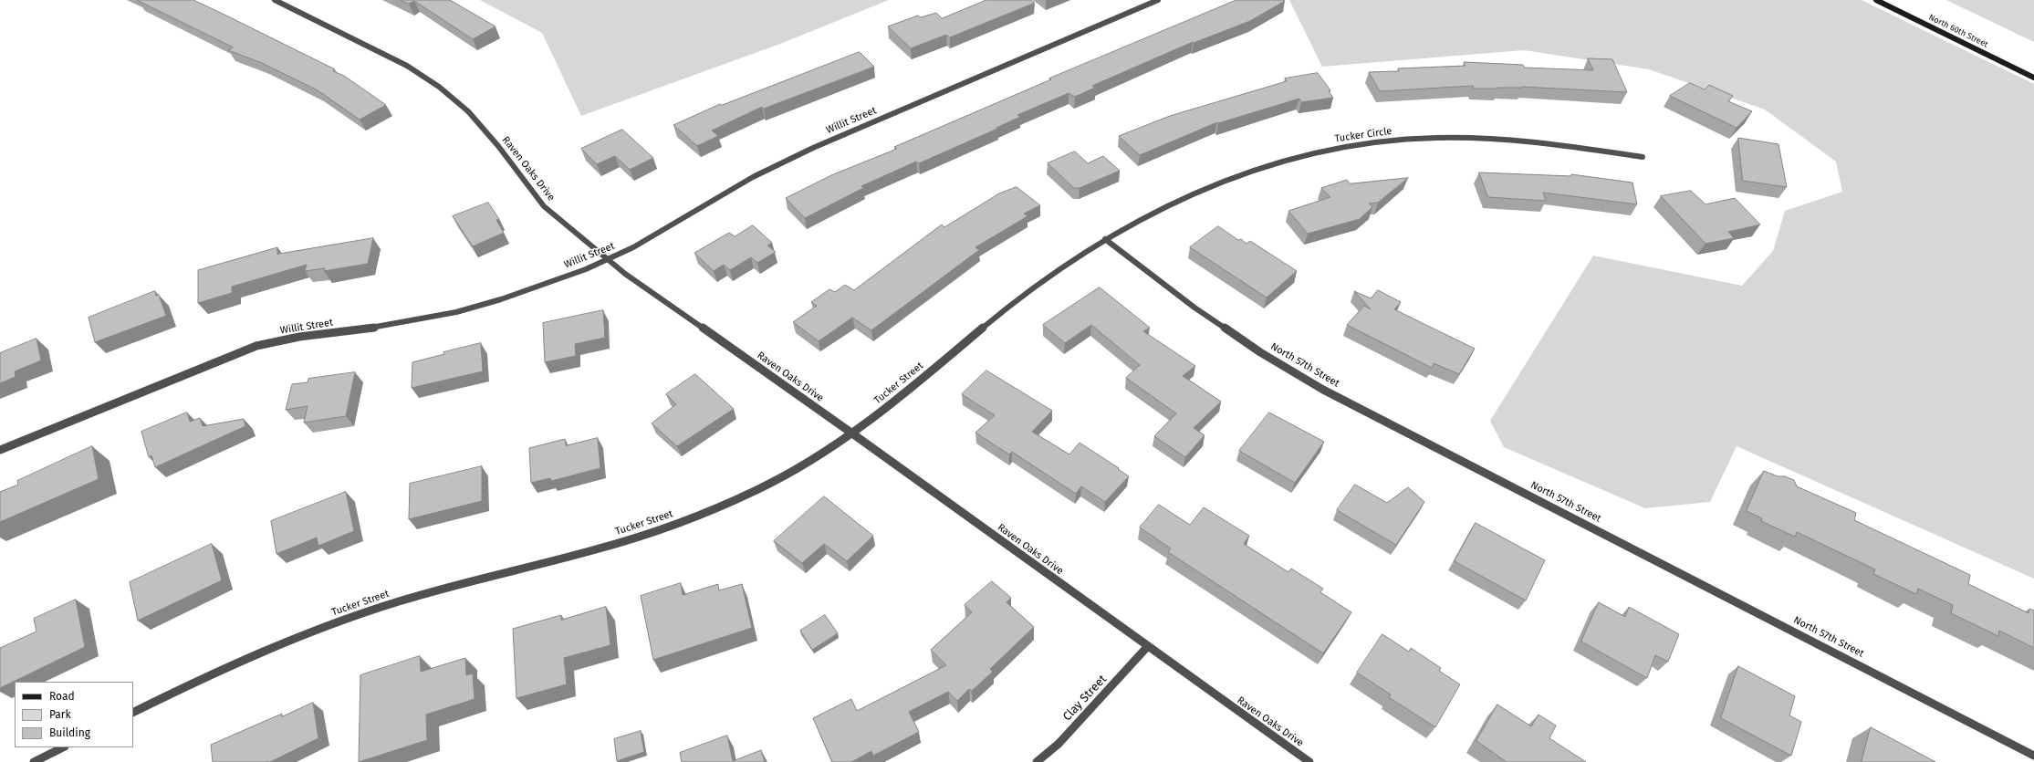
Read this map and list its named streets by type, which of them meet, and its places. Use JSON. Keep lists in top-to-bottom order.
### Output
{
  "streets": {
    "main road": ["North 60th Street"],
    "street": [
      "Willit Street",
      "Tucker Circle",
      "Raven Oaks Drive",
      "North 57th Street",
      "Tucker Street",
      "Clay Street"
    ]
  },
  "crossings": [
    ["Willit Street", "Raven Oaks Drive"],
    ["Tucker Circle", "North 57th Street"],
    ["Tucker Circle", "Tucker Street"],
    ["Raven Oaks Drive", "Tucker Street"],
    ["Raven Oaks Drive", "Clay Street"],
    ["North 57th Street", "Tucker Street"]
  ],
  "legend": ["Road", "Park", "Building"]
}
